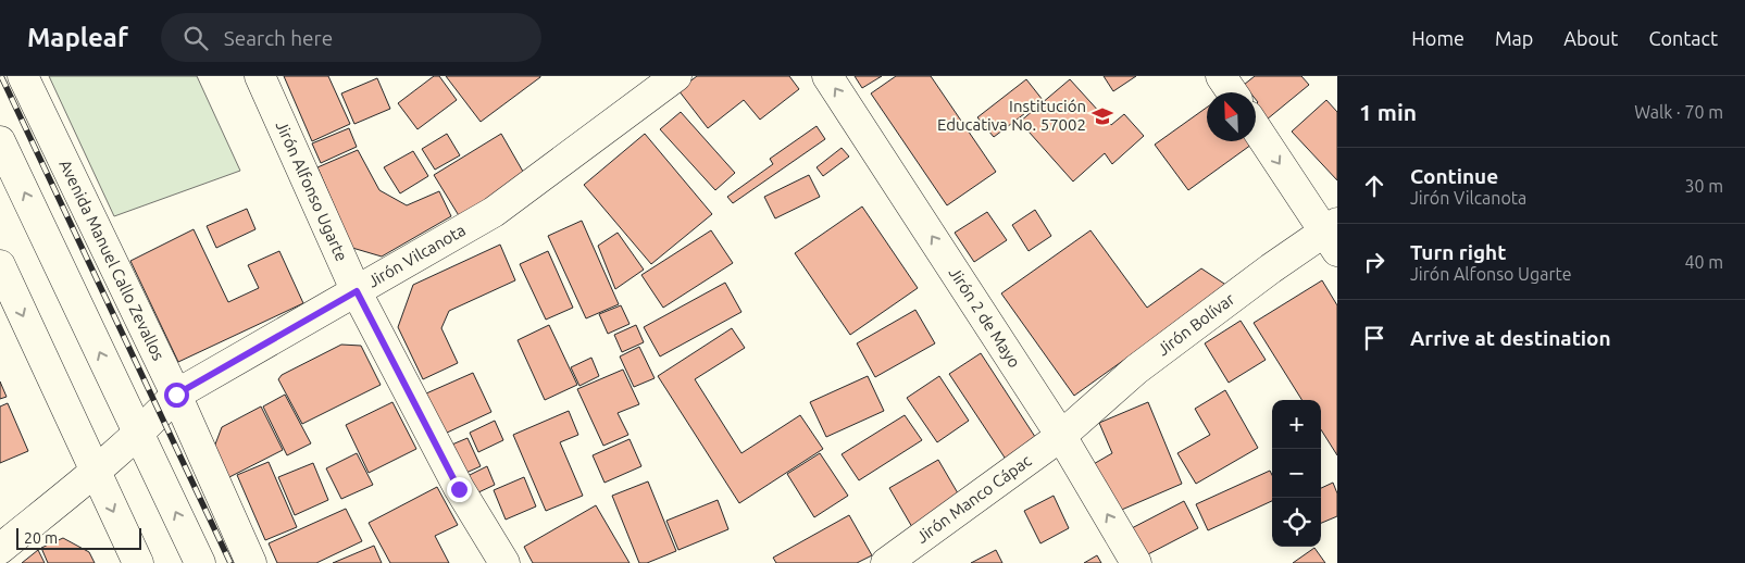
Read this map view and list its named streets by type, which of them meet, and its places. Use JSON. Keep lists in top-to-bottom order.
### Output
{
  "streets": {
    "street": [
      "Jirón Alfonso Ugarte",
      "Jirón Vilcanota",
      "Avenida Manuel Callo Zevallos",
      "Jirón 2 de Mayo",
      "Jirón Bolívar",
      "Jirón Manco Cápac"
    ]
  },
  "crossings": [
    ["Jirón Alfonso Ugarte", "Jirón Vilcanota"],
    ["Jirón Vilcanota", "Avenida Manuel Callo Zevallos"],
    ["Jirón 2 de Mayo", "Jirón Bolívar"],
    ["Jirón 2 de Mayo", "Jirón Manco Cápac"],
    ["Jirón Bolívar", "Jirón Manco Cápac"]
  ],
  "one_way": ["Jirón 2 de Mayo"],
  "places": {
    "school or university": ["Institución Educativa No. 57002"]
  },
  "scale_bar": "20 m",
  "north": "top left",
  "page": {
    "header": "Mapleaf",
    "search": "Search here",
    "nav": [
      "Home",
      "Map",
      "About",
      "Contact"
    ],
    "heading": ["1 min", "Walk · 70 m"],
    "list": [
      ["Continue", "Jirón Vilcanota", "30 m"],
      ["Turn right", "Jirón Alfonso Ugarte", "40 m"],
      "Arrive at destination"
    ],
    "map_buttons": ["+", "−"],
    "scale": "20 m"
  }
}
